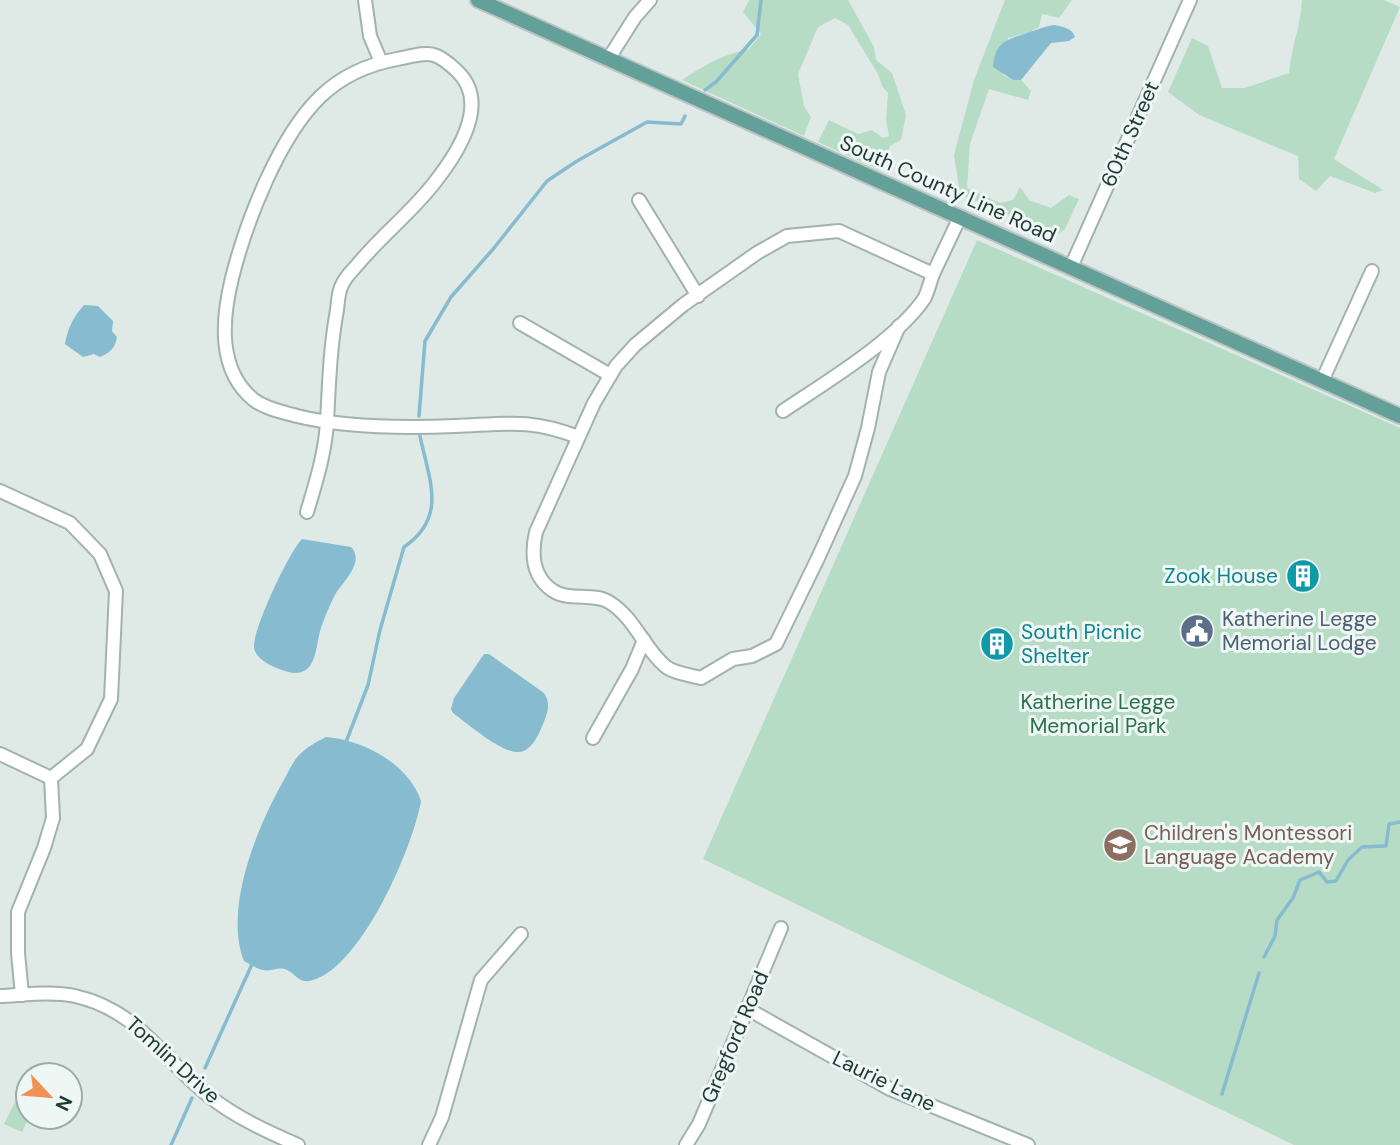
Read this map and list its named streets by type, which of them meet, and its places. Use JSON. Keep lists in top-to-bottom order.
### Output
{
  "streets": {
    "main road": ["South County Line Road"],
    "street": [
      "60th Street",
      "Gregford Road",
      "Tomlin Drive",
      "Laurie Lane"
    ]
  },
  "crossings": [
    ["60th Street", "South County Line Road"],
    ["Gregford Road", "Laurie Lane"]
  ],
  "parks": ["Katherine Legge Memorial Park"],
  "places": {
    "building": ["Zook House", "South Picnic Shelter"],
    "public building": ["Katherine Legge Memorial Lodge"],
    "school or university": ["Children's Montessori Language Academy"]
  },
  "north": "bottom right"
}
